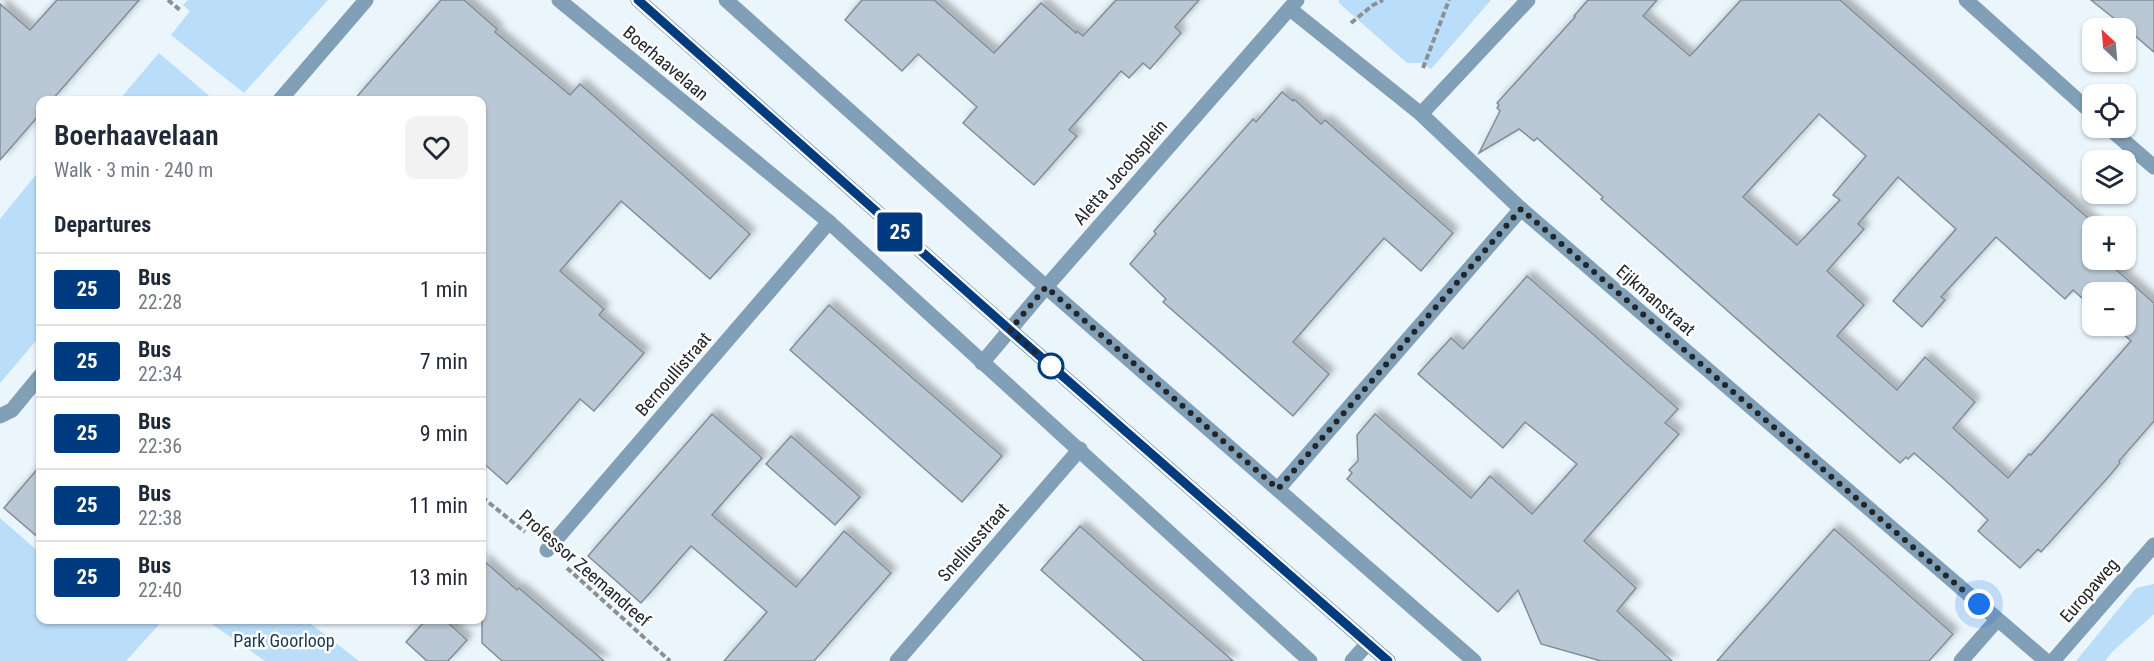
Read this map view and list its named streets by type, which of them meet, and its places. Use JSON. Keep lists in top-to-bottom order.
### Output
{
  "streets": {
    "main road": ["Boerhaavelaan"],
    "street": [
      "Aletta Jacobsplein",
      "Eijkmanstraat",
      "Bernoullistraat",
      "Snelliusstraat",
      "Europaweg"
    ],
    "path": ["Professor Zeemandreef"]
  },
  "crossings": [
    ["Boerhaavelaan", "Aletta Jacobsplein"],
    ["Boerhaavelaan", "Bernoullistraat"],
    ["Boerhaavelaan", "Snelliusstraat"],
    ["Aletta Jacobsplein", "Eijkmanstraat"],
    ["Bernoullistraat", "Professor Zeemandreef"]
  ],
  "parks": ["Park Goorloop"],
  "lines": ["bus line 25"],
  "north": "top left",
  "page": {
    "on_map": "25",
    "map_buttons": ["+", "−"],
    "heading": [
      ["Boerhaavelaan", "Walk · 3 min · 240 m"],
      "Departures"
    ],
    "list": [
      {
        "mark": "25",
        "name": "Bus",
        "note": "22:28",
        "value": "1 min"
      },
      {
        "mark": "25",
        "name": "Bus",
        "note": "22:34",
        "value": "7 min"
      },
      {
        "mark": "25",
        "name": "Bus",
        "note": "22:36",
        "value": "9 min"
      },
      {
        "mark": "25",
        "name": "Bus",
        "note": "22:38",
        "value": "11 min"
      },
      {
        "mark": "25",
        "name": "Bus",
        "note": "22:40",
        "value": "13 min"
      }
    ]
  }
}
